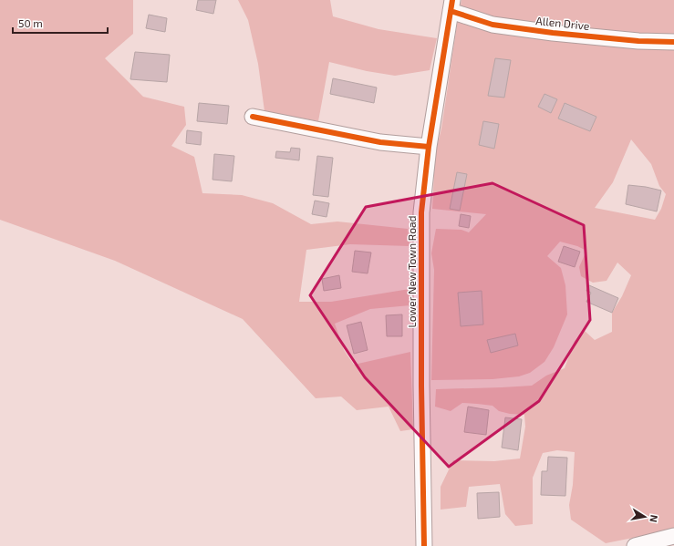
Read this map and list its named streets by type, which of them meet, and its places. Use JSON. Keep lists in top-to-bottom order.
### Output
{
  "streets": {
    "street": ["Allen Drive", "Lower New Town Road"]
  },
  "crossings": [
    ["Allen Drive", "Lower New Town Road"]
  ],
  "scale_bar": "50 m",
  "north": "right"
}
